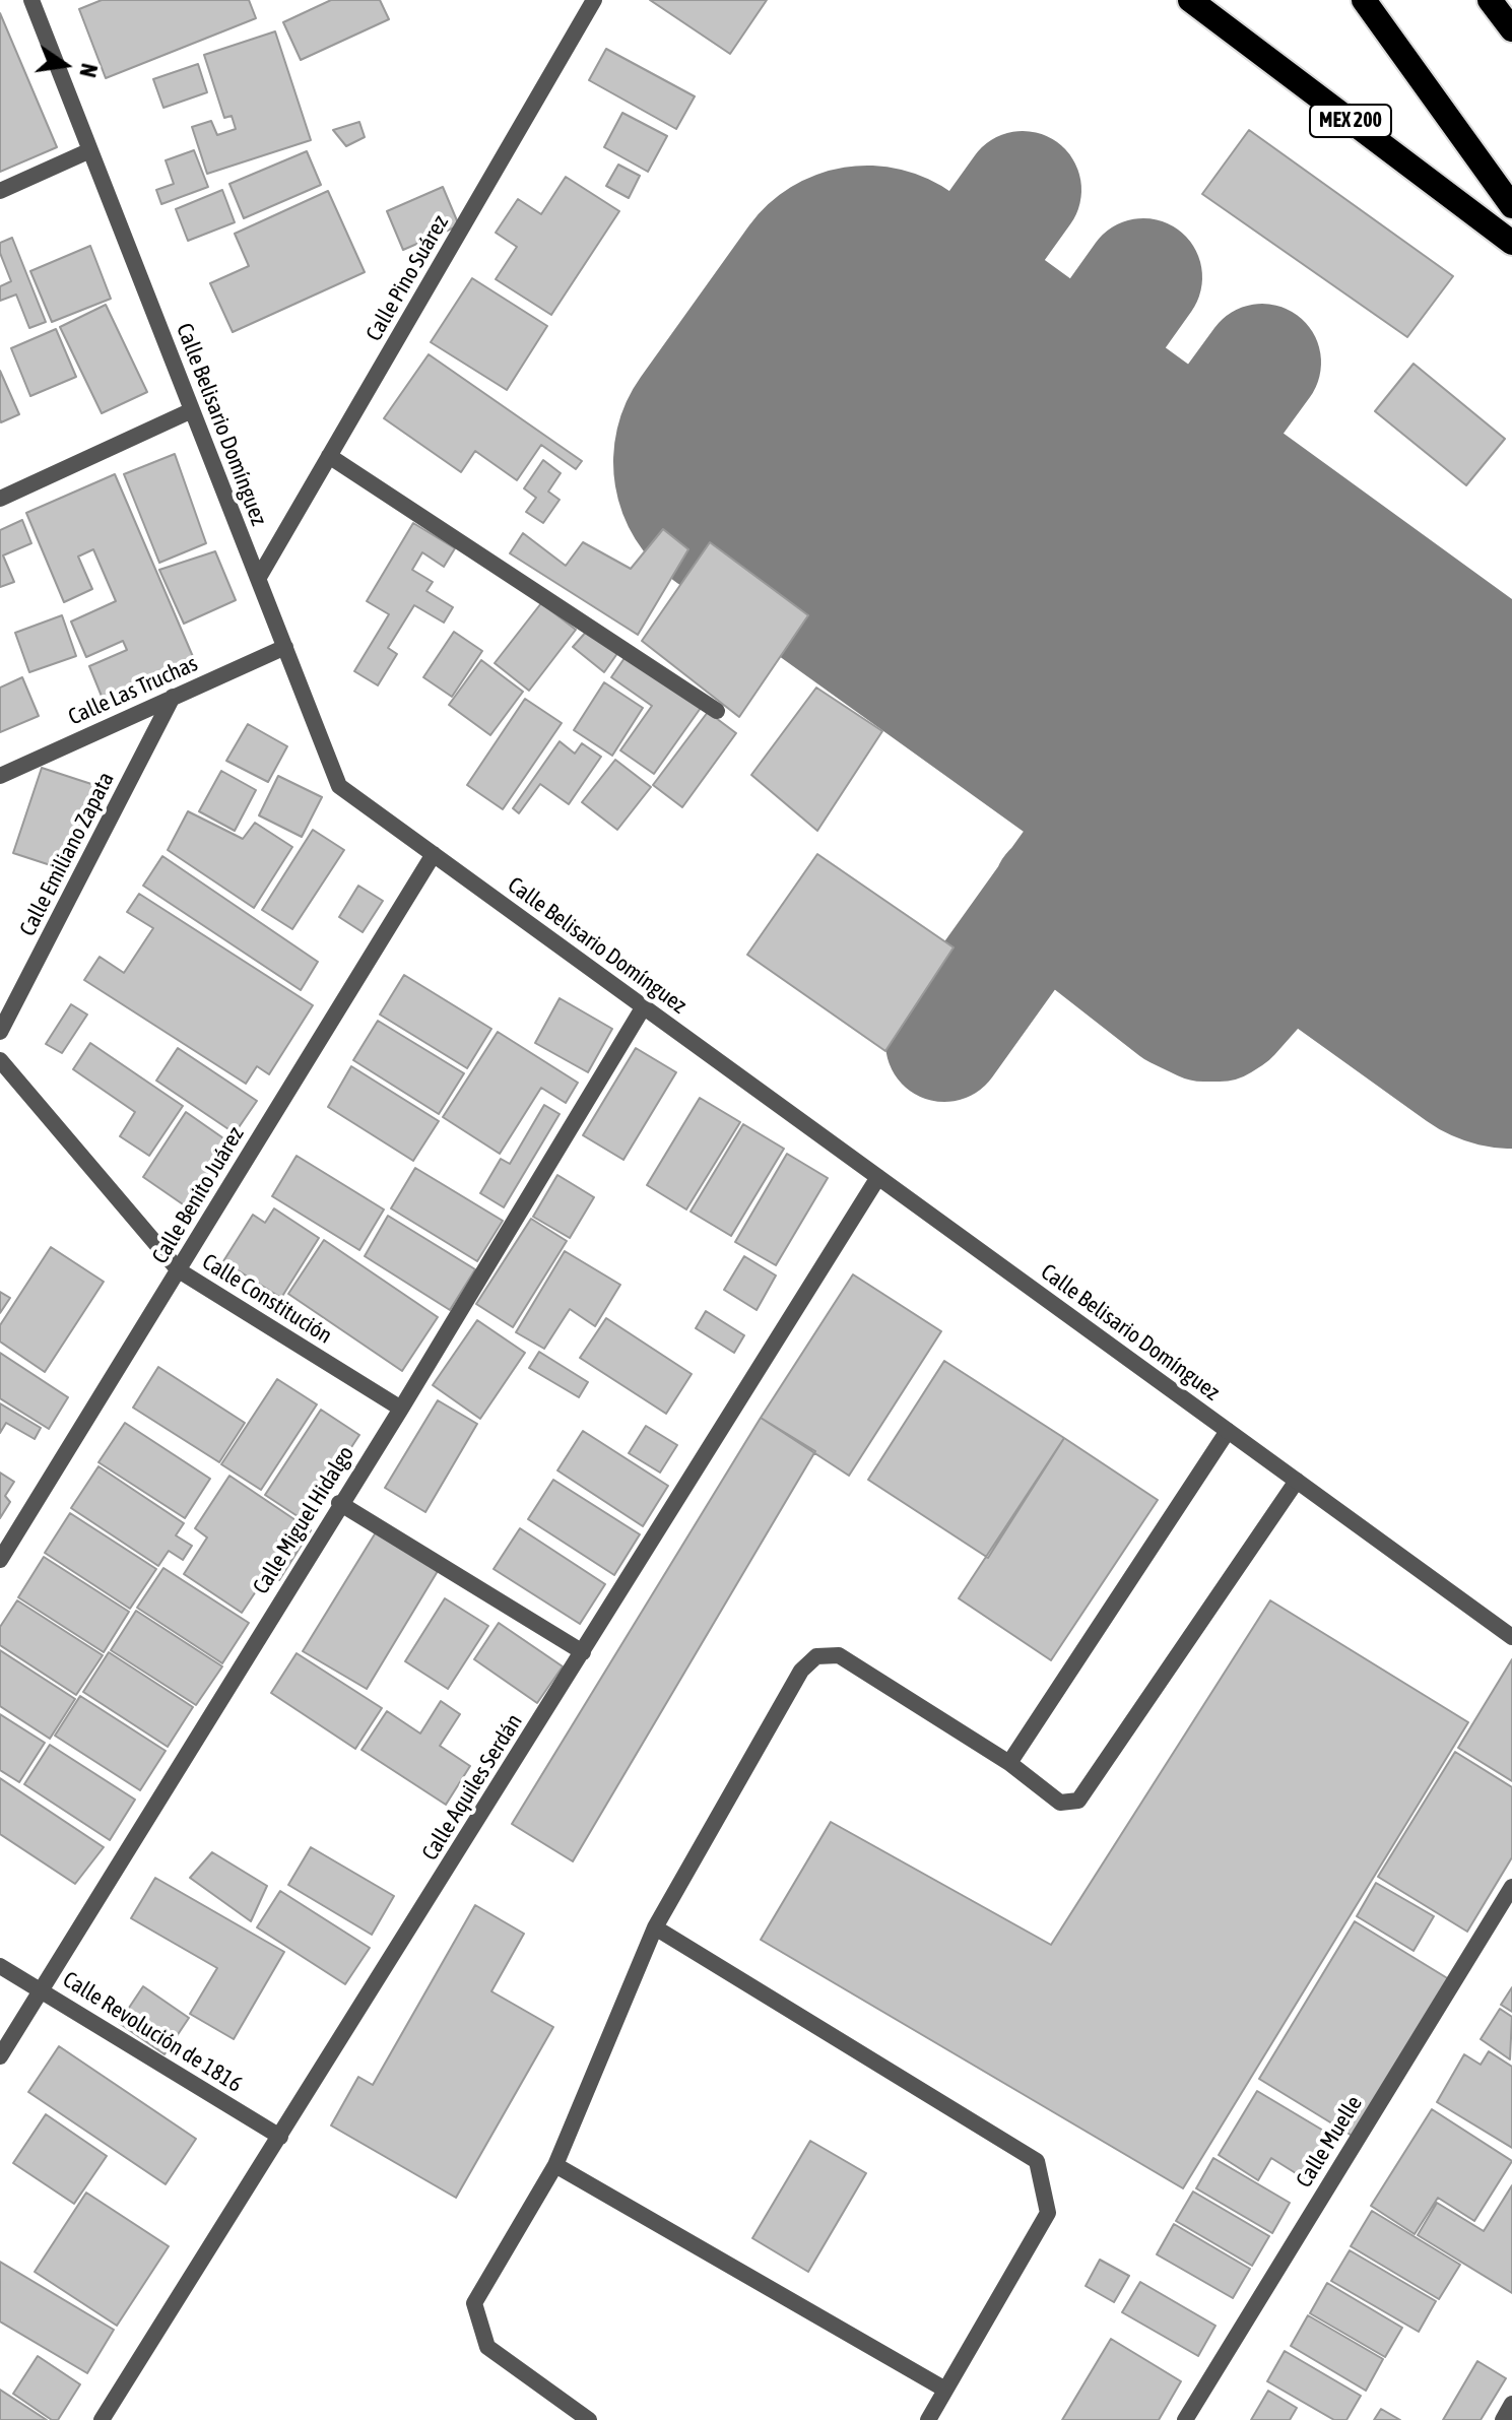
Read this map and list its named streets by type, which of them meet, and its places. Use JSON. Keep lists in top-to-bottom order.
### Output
{
  "streets": {
    "highway": ["MEX 200"],
    "street": [
      "Calle Pino Suárez",
      "Calle Belisario Domínguez",
      "Calle Las Truchas",
      "Calle Emiliano Zapata",
      "Calle Benito Juárez",
      "Calle Constitución",
      "Calle Miguel Hidalgo",
      "Calle Aquiles Serdán",
      "Calle Revolución de 1816",
      "Calle Muelle"
    ]
  },
  "crossings": [
    ["Calle Pino Suárez", "Calle Belisario Domínguez"],
    ["Calle Belisario Domínguez", "Calle Las Truchas"],
    ["Calle Belisario Domínguez", "Calle Benito Juárez"],
    ["Calle Belisario Domínguez", "Calle Miguel Hidalgo"],
    ["Calle Belisario Domínguez", "Calle Aquiles Serdán"],
    ["Calle Las Truchas", "Calle Emiliano Zapata"],
    ["Calle Benito Juárez", "Calle Constitución"],
    ["Calle Constitución", "Calle Miguel Hidalgo"],
    ["Calle Miguel Hidalgo", "Calle Revolución de 1816"],
    ["Calle Aquiles Serdán", "Calle Revolución de 1816"]
  ],
  "north": "right"
}
